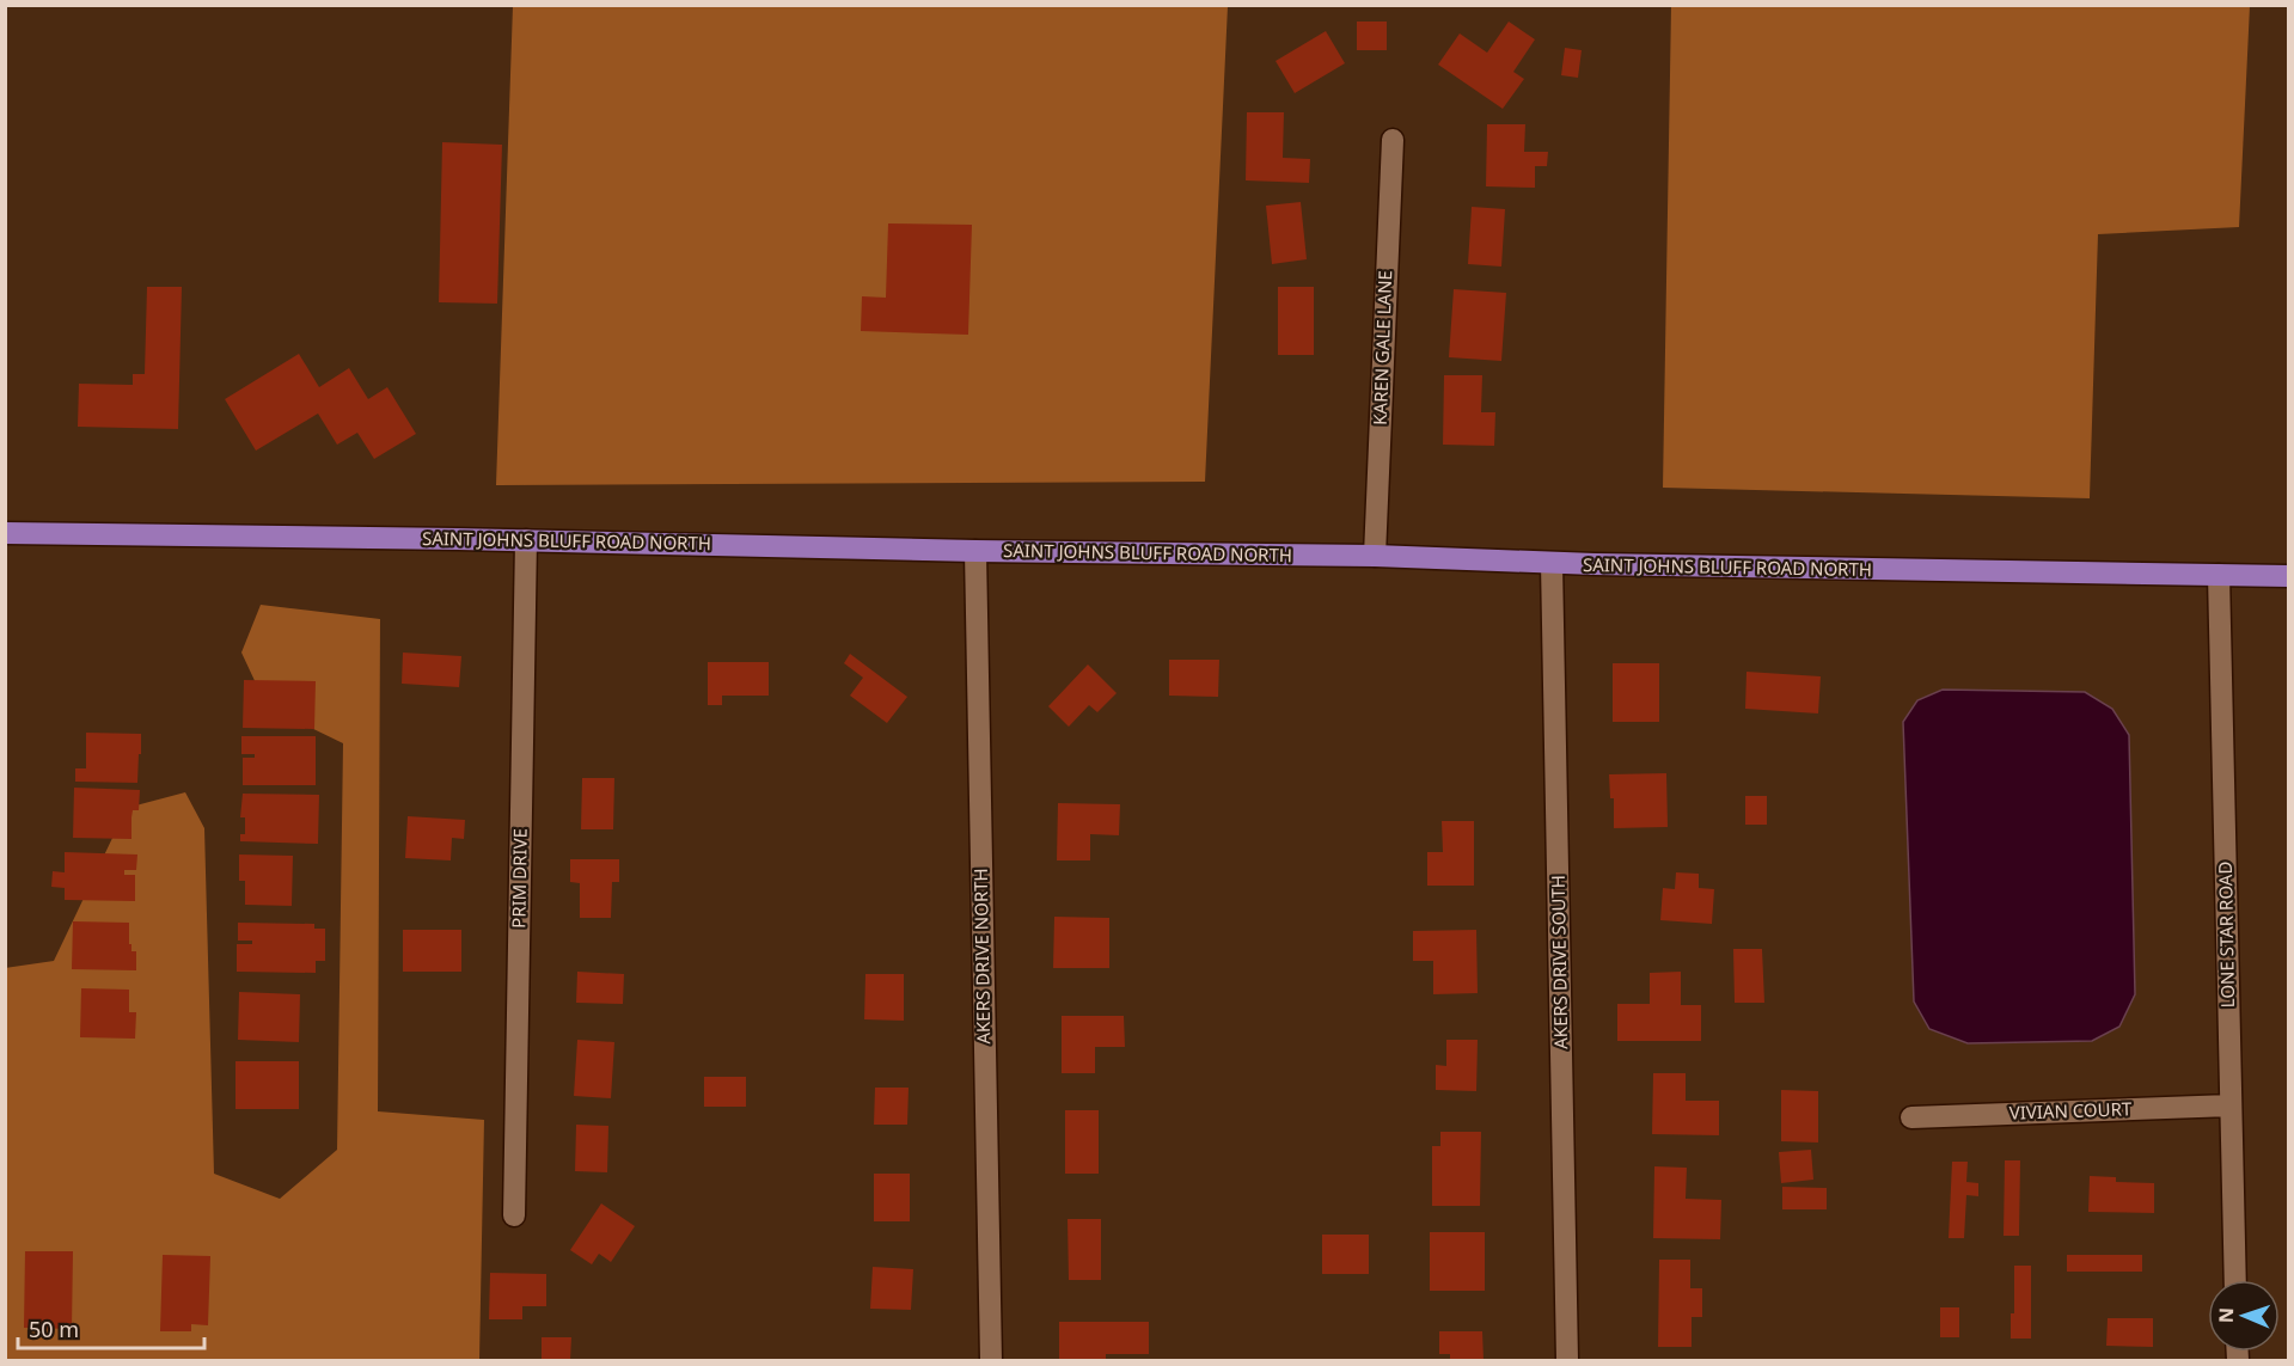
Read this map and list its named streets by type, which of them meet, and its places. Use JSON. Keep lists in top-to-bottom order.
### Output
{
  "streets": {
    "main road": ["SAINT JOHNS BLUFF ROAD NORTH"],
    "street": [
      "KAREN GALE LANE",
      "PRIM DRIVE",
      "LONE STAR ROAD",
      "AKERS DRIVE NORTH",
      "AKERS DRIVE SOUTH",
      "VIVIAN COURT"
    ]
  },
  "crossings": [
    ["KAREN GALE LANE", "SAINT JOHNS BLUFF ROAD NORTH"],
    ["SAINT JOHNS BLUFF ROAD NORTH", "PRIM DRIVE"],
    ["SAINT JOHNS BLUFF ROAD NORTH", "LONE STAR ROAD"],
    ["SAINT JOHNS BLUFF ROAD NORTH", "AKERS DRIVE NORTH"],
    ["SAINT JOHNS BLUFF ROAD NORTH", "AKERS DRIVE SOUTH"],
    ["LONE STAR ROAD", "VIVIAN COURT"]
  ],
  "scale_bar": "50 m",
  "north": "left"
}
